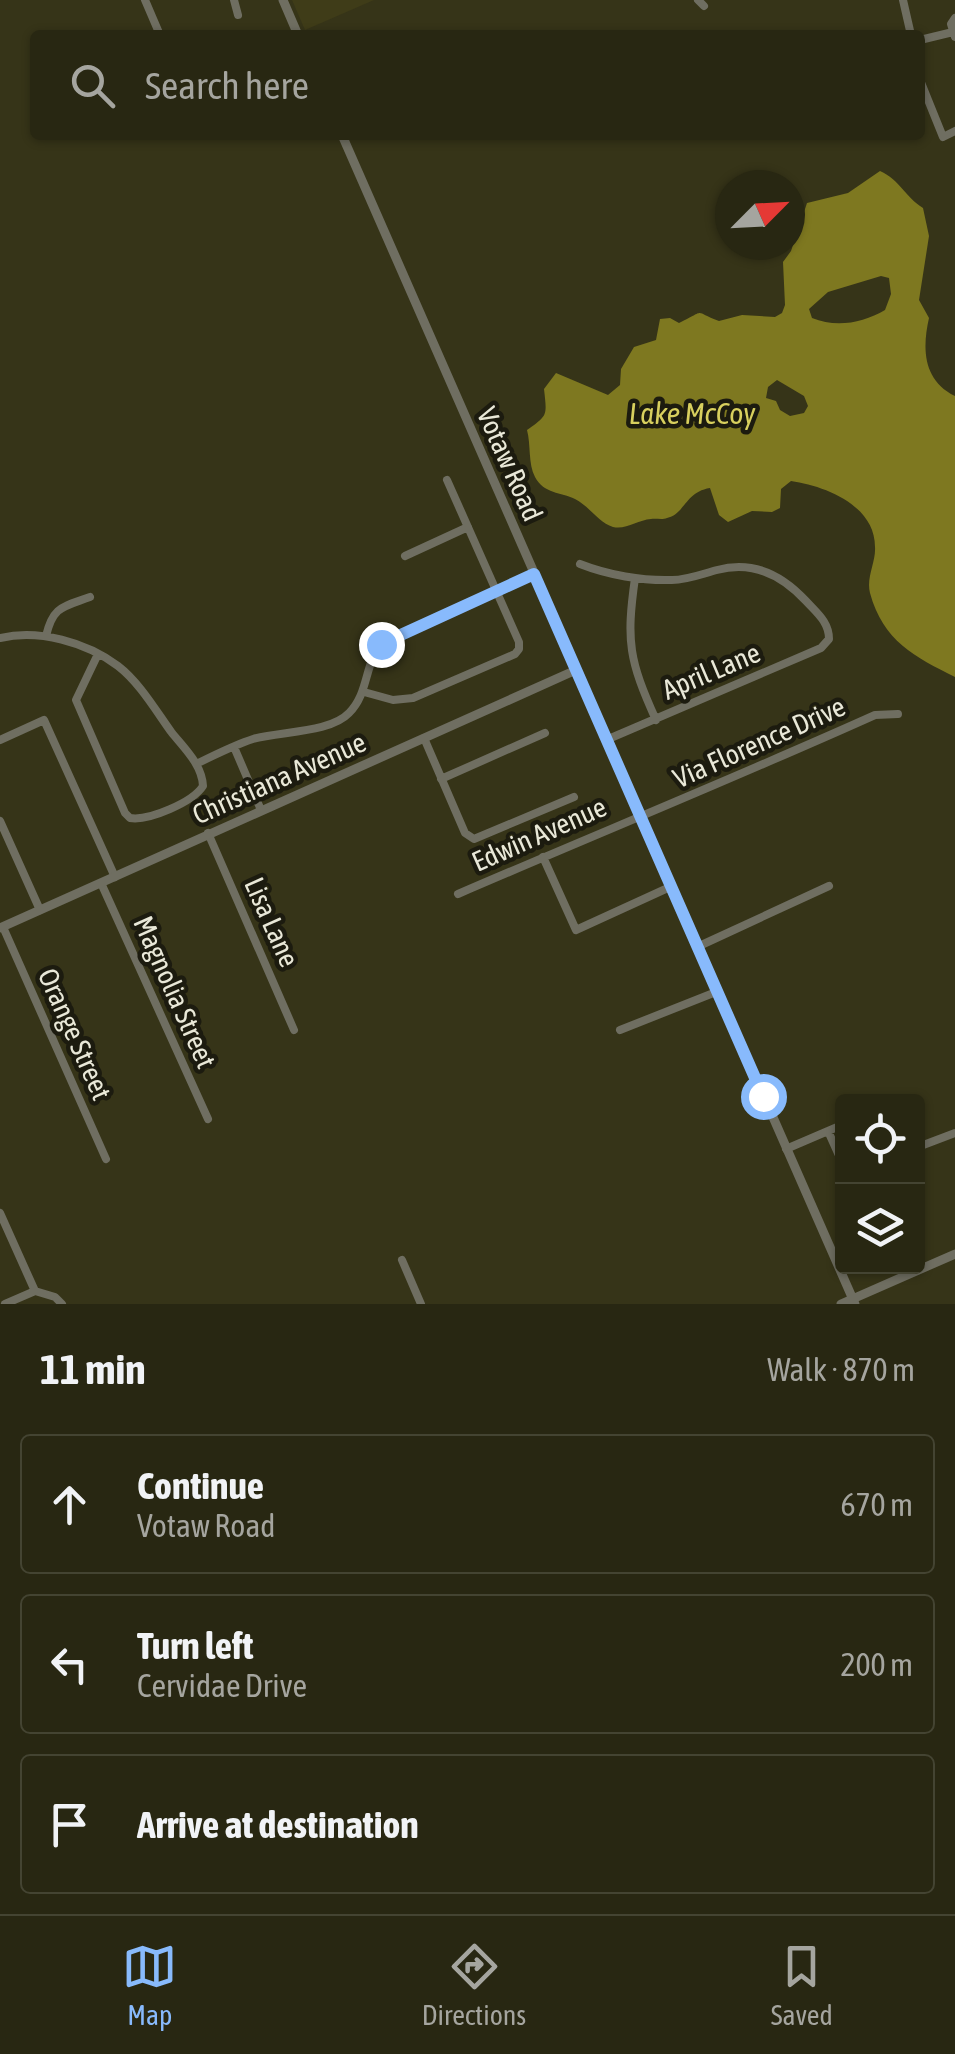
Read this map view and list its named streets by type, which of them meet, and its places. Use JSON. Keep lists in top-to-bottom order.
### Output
{
  "streets": {
    "street": [
      "Votaw Road",
      "April Lane",
      "Via Florence Drive",
      "Christiana Avenue",
      "Edwin Avenue",
      "Lisa Lane",
      "Magnolia Street",
      "Orange Street"
    ]
  },
  "crossings": [
    ["Votaw Road", "April Lane"],
    ["Votaw Road", "Via Florence Drive"],
    ["Votaw Road", "Christiana Avenue"],
    ["Votaw Road", "Edwin Avenue"],
    ["Via Florence Drive", "Edwin Avenue"],
    ["Christiana Avenue", "Lisa Lane"],
    ["Christiana Avenue", "Magnolia Street"],
    ["Christiana Avenue", "Orange Street"]
  ],
  "water": ["Lake McCoy"],
  "north": "top right",
  "page": {
    "search": "Search here",
    "heading": ["11 min", "Walk · 870 m"],
    "list": [
      ["Continue", "Votaw Road", "670 m"],
      ["Turn left", "Cervidae Drive", "200 m"],
      "Arrive at destination"
    ],
    "nav": ["Map", "Directions", "Saved"]
  }
}
